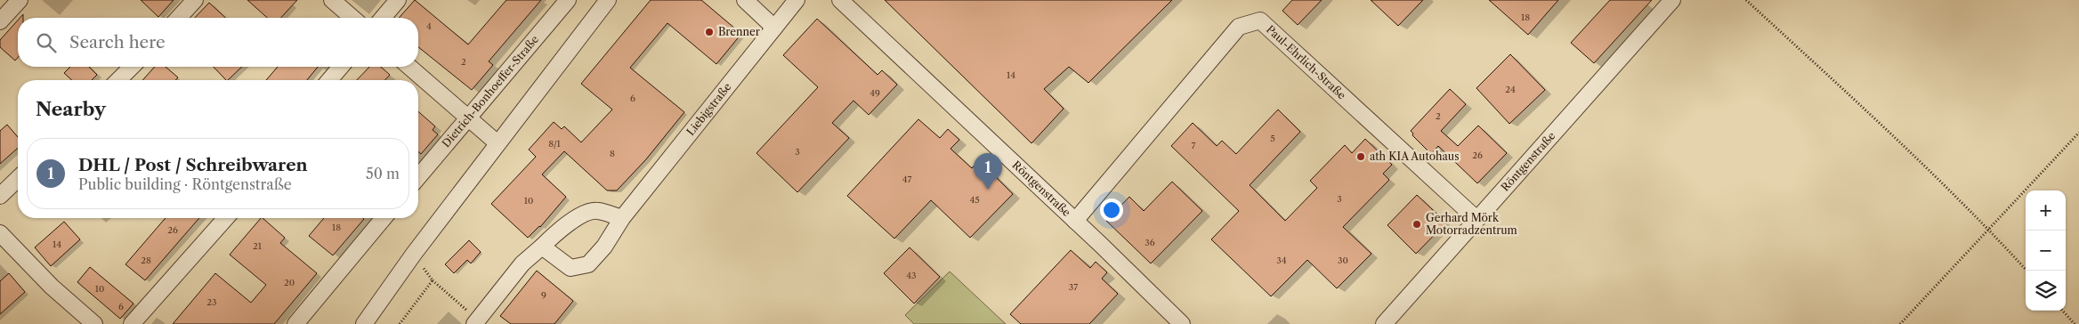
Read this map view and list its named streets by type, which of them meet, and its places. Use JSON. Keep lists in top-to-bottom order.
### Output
{
  "streets": {
    "street": [
      "Paul-Ehrlich-Straße",
      "Dietrich-Bonhoeffer-Straße",
      "Liebigstraße",
      "Röntgenstraße"
    ]
  },
  "crossings": [
    ["Paul-Ehrlich-Straße", "Röntgenstraße"]
  ],
  "places": ["Brenner", "ath KIA Autohaus", "Gerhard Mörk Motorradzentrum"],
  "house_numbers": [
    "18",
    "4",
    "2",
    "14",
    "24",
    "49",
    "6",
    "2",
    "5",
    "8/1",
    "7",
    "3",
    "8",
    "26",
    "47",
    "3",
    "45",
    "10",
    "18",
    "26",
    "36",
    "14",
    "21",
    "28",
    "34",
    "30",
    "43",
    "20",
    "37",
    "10",
    "9",
    "23",
    "6"
  ],
  "page": {
    "search": "Search here",
    "heading": "Nearby",
    "list": [
      {
        "mark": "1",
        "name": "DHL / Post / Schreibwaren",
        "note": "Public building · Röntgenstraße",
        "value": "50 m"
      }
    ],
    "pins": "1",
    "map_buttons": ["+", "−"]
  }
}
